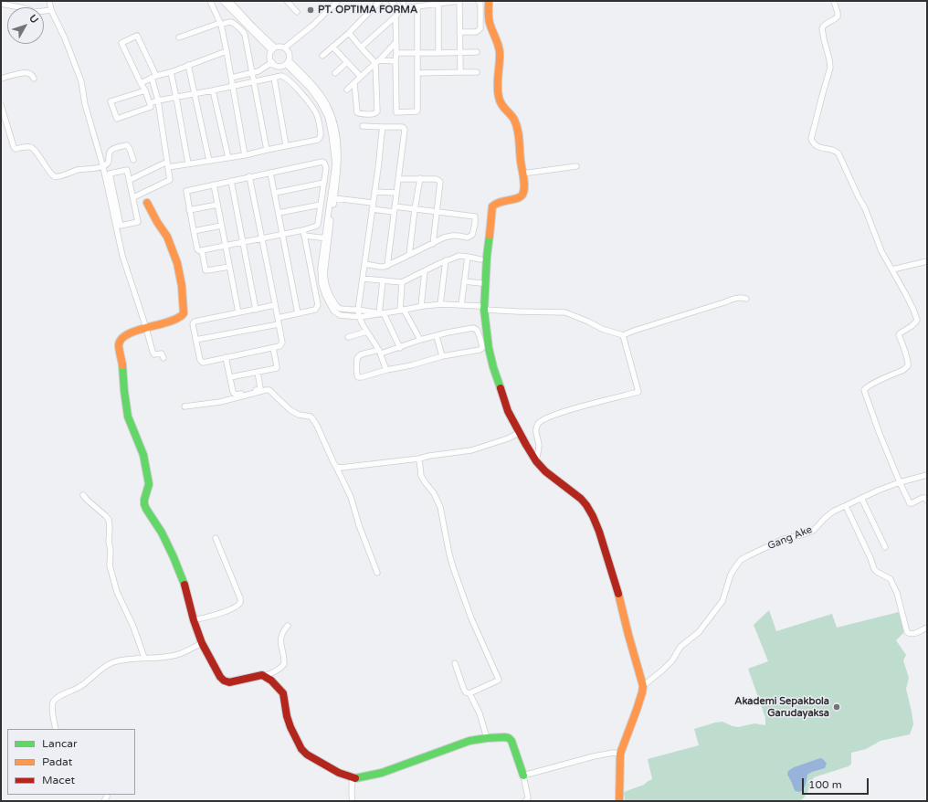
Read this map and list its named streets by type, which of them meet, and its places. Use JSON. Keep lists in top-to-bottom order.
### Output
{
  "streets": {
    "street": ["Gang Ake"]
  },
  "places": ["PT. OPTIMA FORMA", "Akademi Sepakbola Garudayaksa"],
  "legend": ["Lancar", "Padat", "Macet"],
  "scale_bar": "100 m",
  "north": "top right"
}
